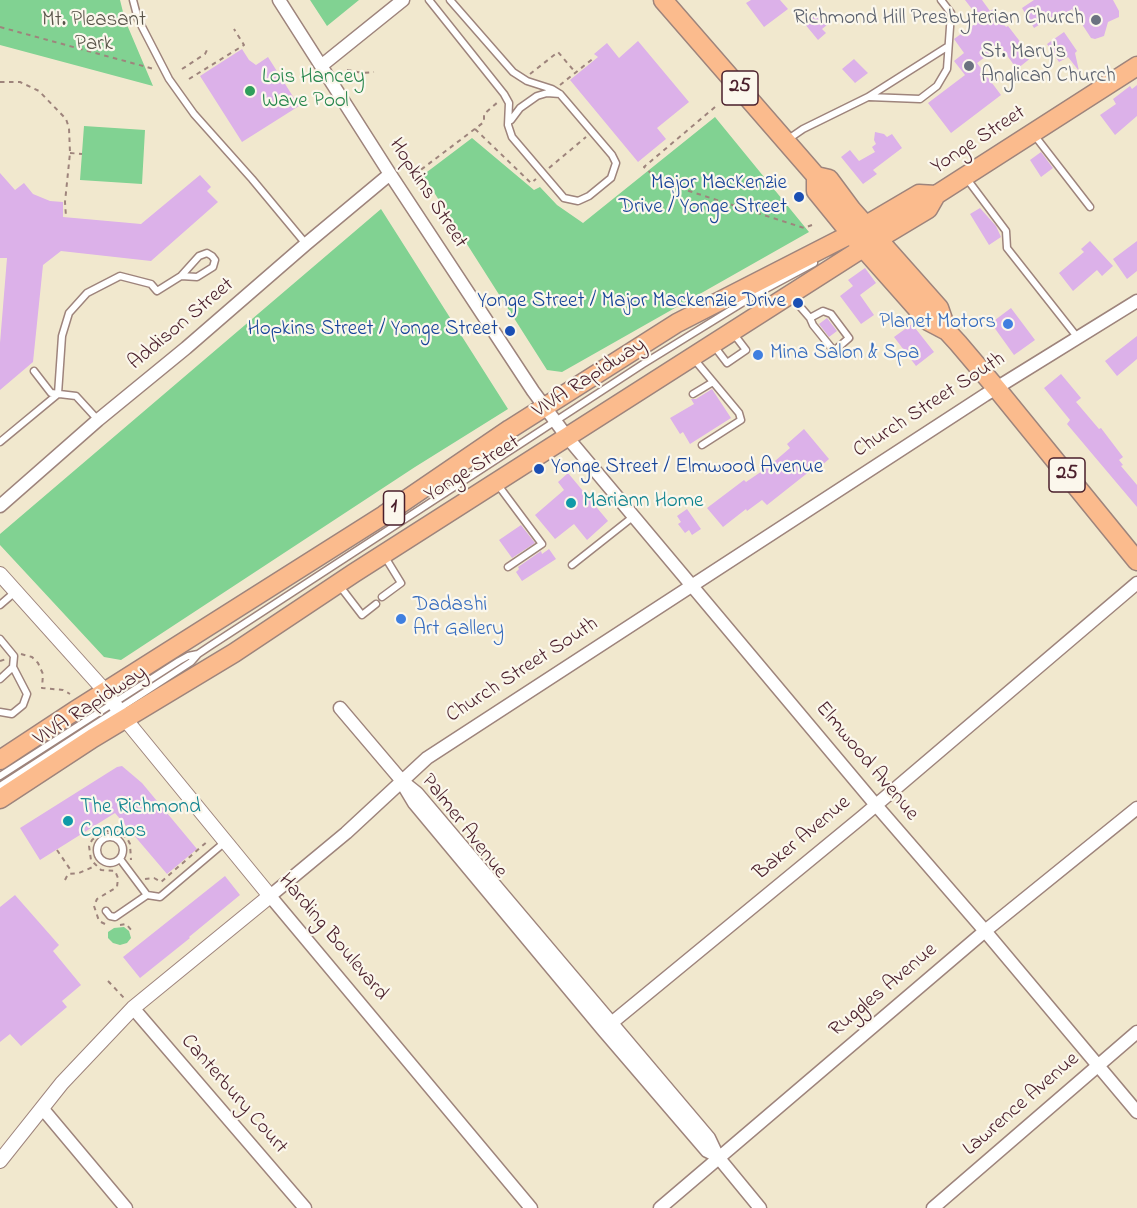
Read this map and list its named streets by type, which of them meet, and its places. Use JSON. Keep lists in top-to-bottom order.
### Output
{
  "streets": {
    "main road": ["25", "Yonge Street", "1"],
    "street": [
      "Hopkins Street",
      "Addison Street",
      "Church Street South",
      "Elmwood Avenue",
      "Palmer Avenue",
      "Baker Avenue",
      "Harding Boulevard",
      "Ruggles Avenue",
      "Canterbury Court",
      "Lawrence Avenue"
    ],
    "lane": ["VIVA Rapidway"]
  },
  "crossings": [
    ["25", "Yonge Street"],
    ["25", "Church Street South"],
    ["Yonge Street", "Hopkins Street"],
    ["Yonge Street", "VIVA Rapidway"],
    ["Yonge Street", "Elmwood Avenue"],
    ["Yonge Street", "Harding Boulevard"],
    ["Hopkins Street", "Addison Street"],
    ["Hopkins Street", "VIVA Rapidway"],
    ["Hopkins Street", "Elmwood Avenue"],
    ["VIVA Rapidway", "Harding Boulevard"],
    ["Church Street South", "Elmwood Avenue"],
    ["Church Street South", "Palmer Avenue"],
    ["Church Street South", "Harding Boulevard"],
    ["Church Street South", "Canterbury Court"],
    ["Elmwood Avenue", "Baker Avenue"],
    ["Elmwood Avenue", "Ruggles Avenue"],
    ["Elmwood Avenue", "Lawrence Avenue"],
    ["Palmer Avenue", "Baker Avenue"],
    ["Palmer Avenue", "Ruggles Avenue"]
  ],
  "parks": ["Mt. Pleasant Park"],
  "places": [
    "Richmond Hill Presbyterian Church",
    "St. Mary's Anglican Church",
    "Lois Hancey Wave Pool",
    "Major MacKenzie Drive / Yonge Street",
    "Yonge Street / Major Mackenzie Drive",
    "Planet Motors",
    "Hopkins Street / Yonge Street",
    "Mina Salon & Spa",
    "Yonge Street / Elmwood Avenue",
    "Mariann Home",
    "Dadashi Art Gallery",
    "The Richmond Condos"
  ]
}
